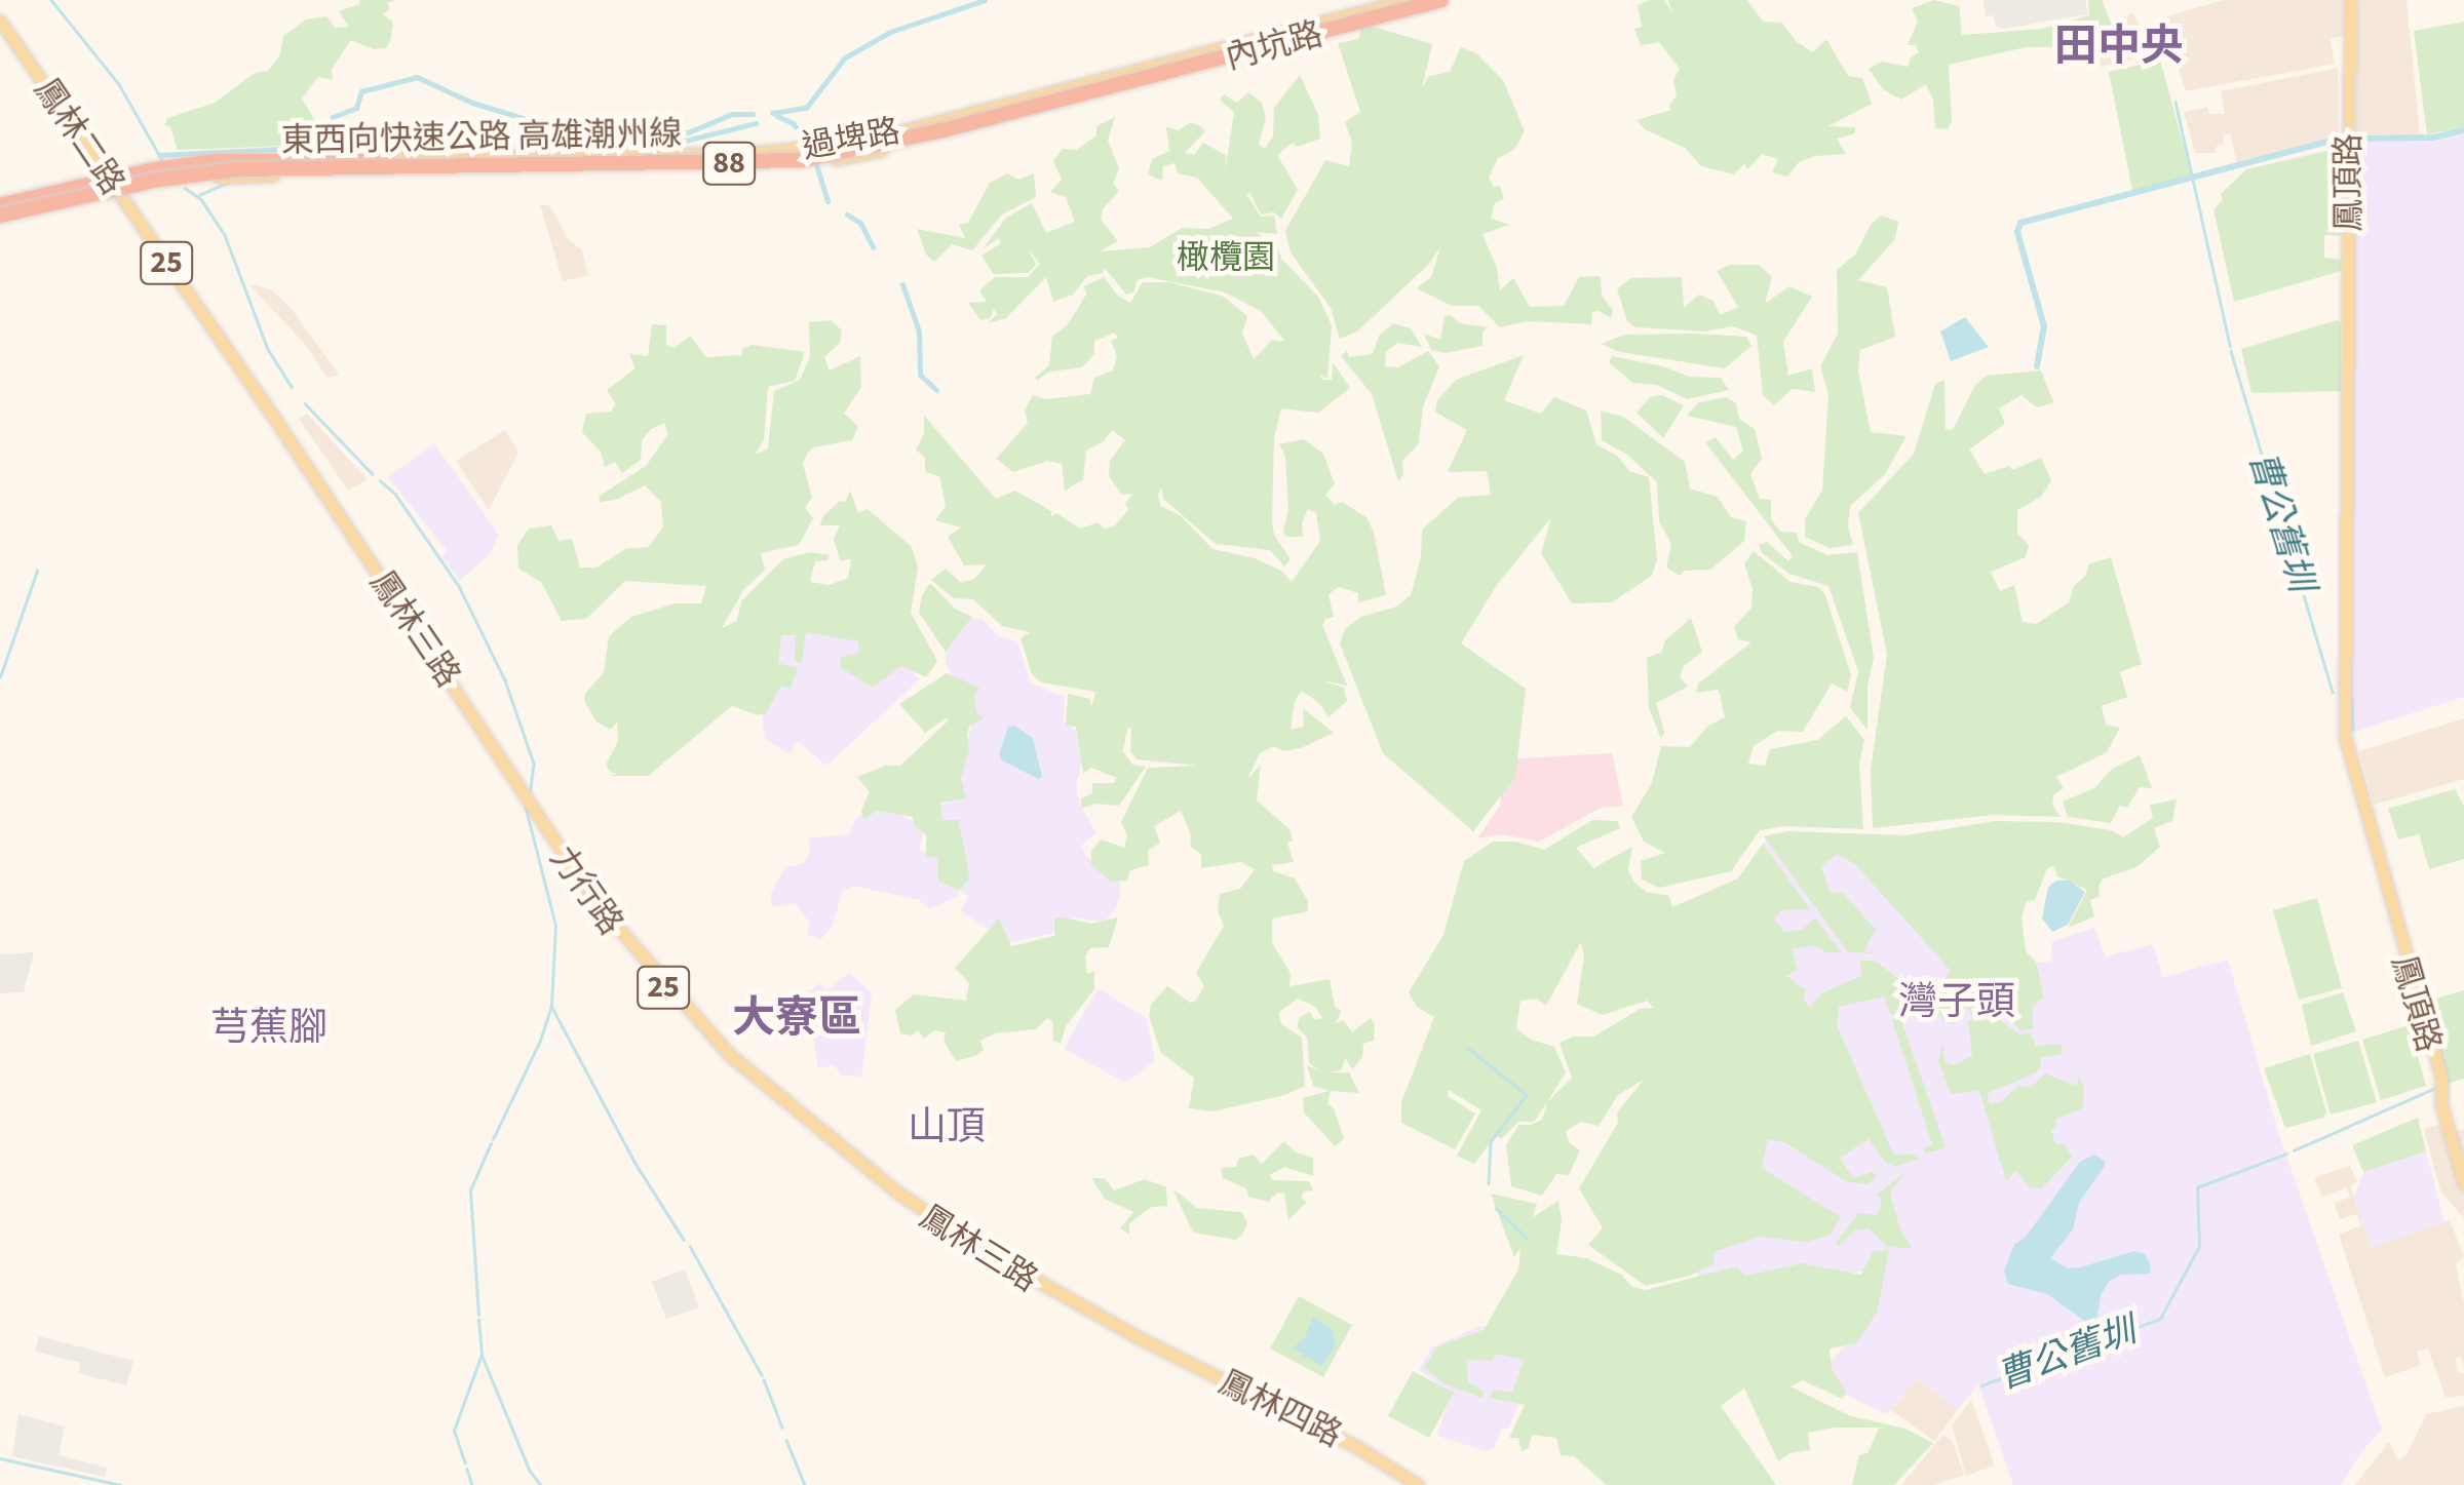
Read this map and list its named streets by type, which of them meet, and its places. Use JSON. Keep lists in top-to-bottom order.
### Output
{
  "streets": {
    "highway": ["東西向快速公路 高雄潮州線", "88"],
    "main road": [
      "內坑路",
      "鳳林二路",
      "過埤路",
      "鳳頂路",
      "25",
      "鳳林三路",
      "力行路",
      "鳳林四路"
    ]
  },
  "crossings": [
    ["內坑路", "過埤路"],
    ["鳳林二路", "過埤路"],
    ["鳳林二路", "鳳林三路"],
    ["東西向快速公路 高雄潮州線", "過埤路"],
    ["鳳林三路", "力行路"],
    ["鳳林三路", "鳳林四路"]
  ],
  "districts": [
    "田中央",
    "灣子頭",
    "大寮區",
    "芎蕉腳",
    "山頂"
  ],
  "water": ["曹公舊圳"],
  "parks": ["橄欖園"]
}
